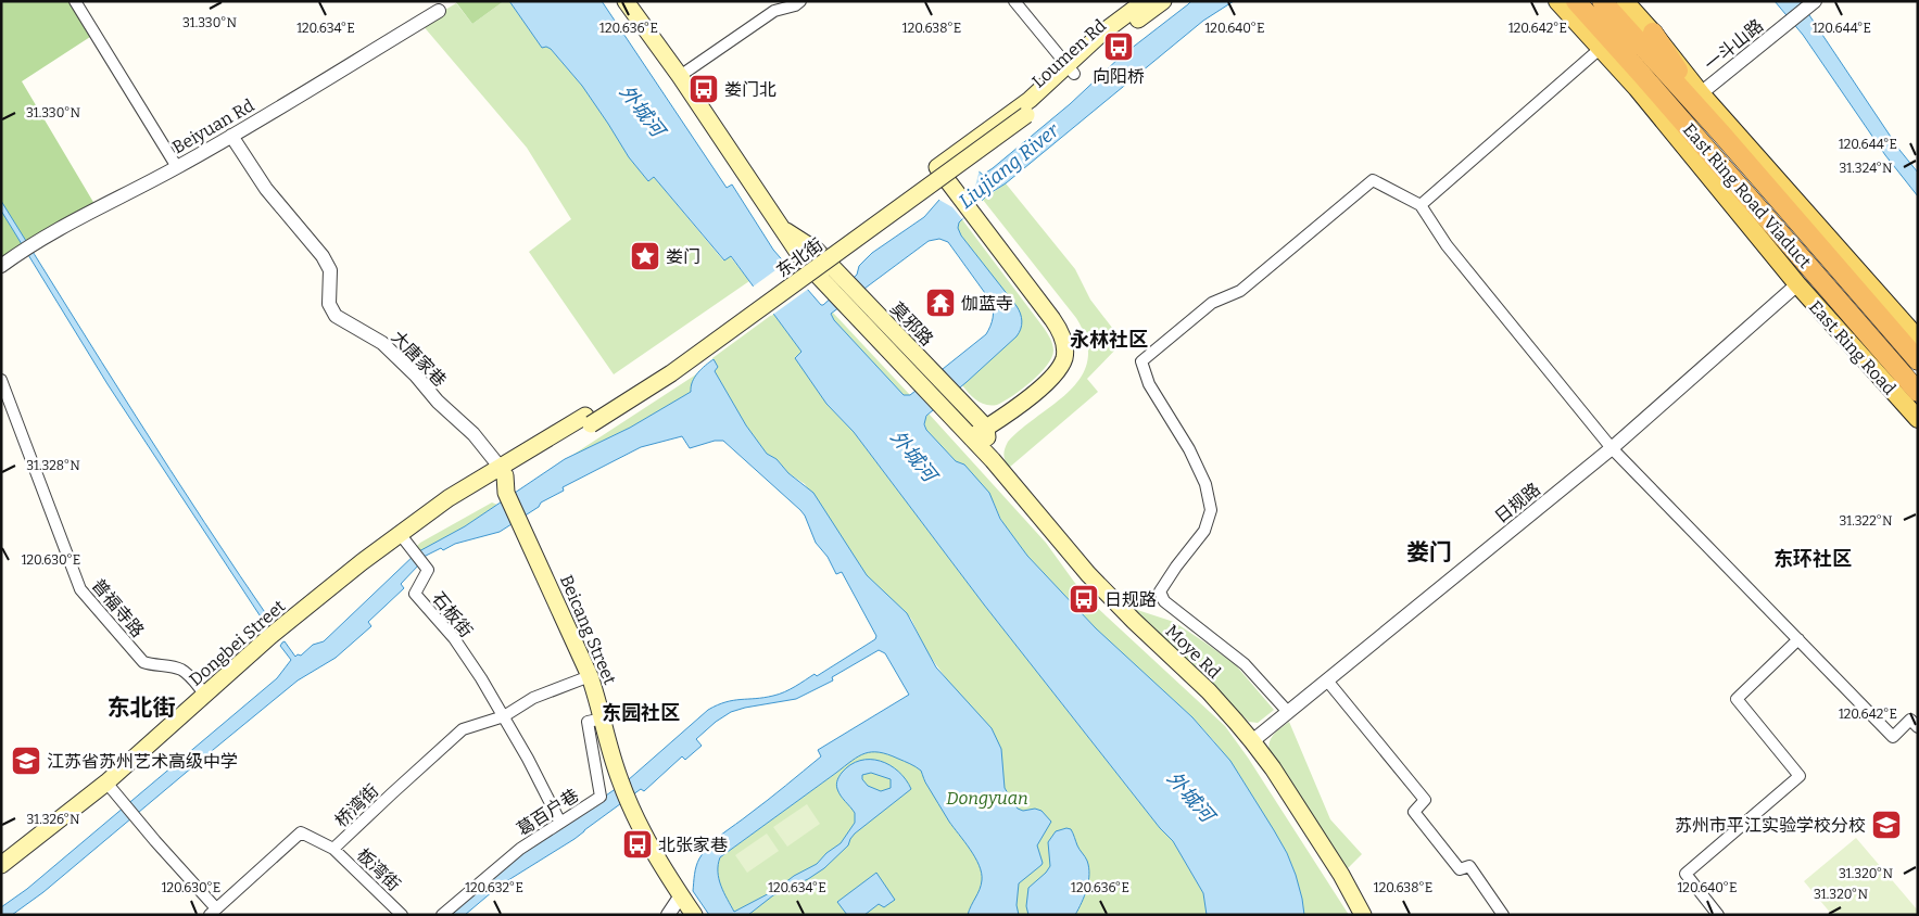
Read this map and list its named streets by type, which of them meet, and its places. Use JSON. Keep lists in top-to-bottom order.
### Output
{
  "streets": {
    "highway": ["East Ring Road Viaduct"],
    "main road": [
      "Loumen Rd",
      "东北街",
      "莫邪路",
      "East Ring Road",
      "Beicang Street",
      "Dongbei Street",
      "Moye Rd"
    ],
    "street": [
      "一斗山路",
      "Beiyuan Rd",
      "大唐家巷",
      "日规路",
      "普福寺路",
      "石板街",
      "桥湾街",
      "葛百户巷",
      "板湾街"
    ]
  },
  "crossings": [
    ["Loumen Rd", "东北街"],
    ["Beiyuan Rd", "大唐家巷"],
    ["东北街", "Dongbei Street"],
    ["莫邪路", "Moye Rd"],
    ["East Ring Road", "日规路"],
    ["大唐家巷", "Beicang Street"],
    ["大唐家巷", "Dongbei Street"],
    ["日规路", "Moye Rd"],
    ["普福寺路", "Dongbei Street"],
    ["石板街", "Dongbei Street"],
    ["石板街", "桥湾街"],
    ["Beicang Street", "Dongbei Street"],
    ["Beicang Street", "桥湾街"],
    ["Beicang Street", "葛百户巷"],
    ["桥湾街", "板湾街"]
  ],
  "districts": [
    "永林社区",
    "娄门",
    "东环社区",
    "东北街",
    "东园社区"
  ],
  "water": ["外城河", "Liujiang River"],
  "parks": ["Dongyuan"],
  "places": {
    "bus stop": [
      "向阳桥",
      "娄门北",
      "日规路",
      "北张家巷"
    ],
    "place": ["娄门"],
    "temple": ["伽蓝寺"],
    "school or university": ["江苏省苏州艺术高级中学", "苏州市平江实验学校分校"]
  },
  "coordinates": [
    "31.330°N",
    "120.636°E",
    "120.638°E",
    "120.640°E",
    "120.644°E",
    "120.634°E",
    "120.642°E",
    "31.324°N",
    "31.328°N",
    "31.322°N",
    "120.630°E",
    "31.326°N",
    "31.320°N",
    "120.632°E"
  ]
}
